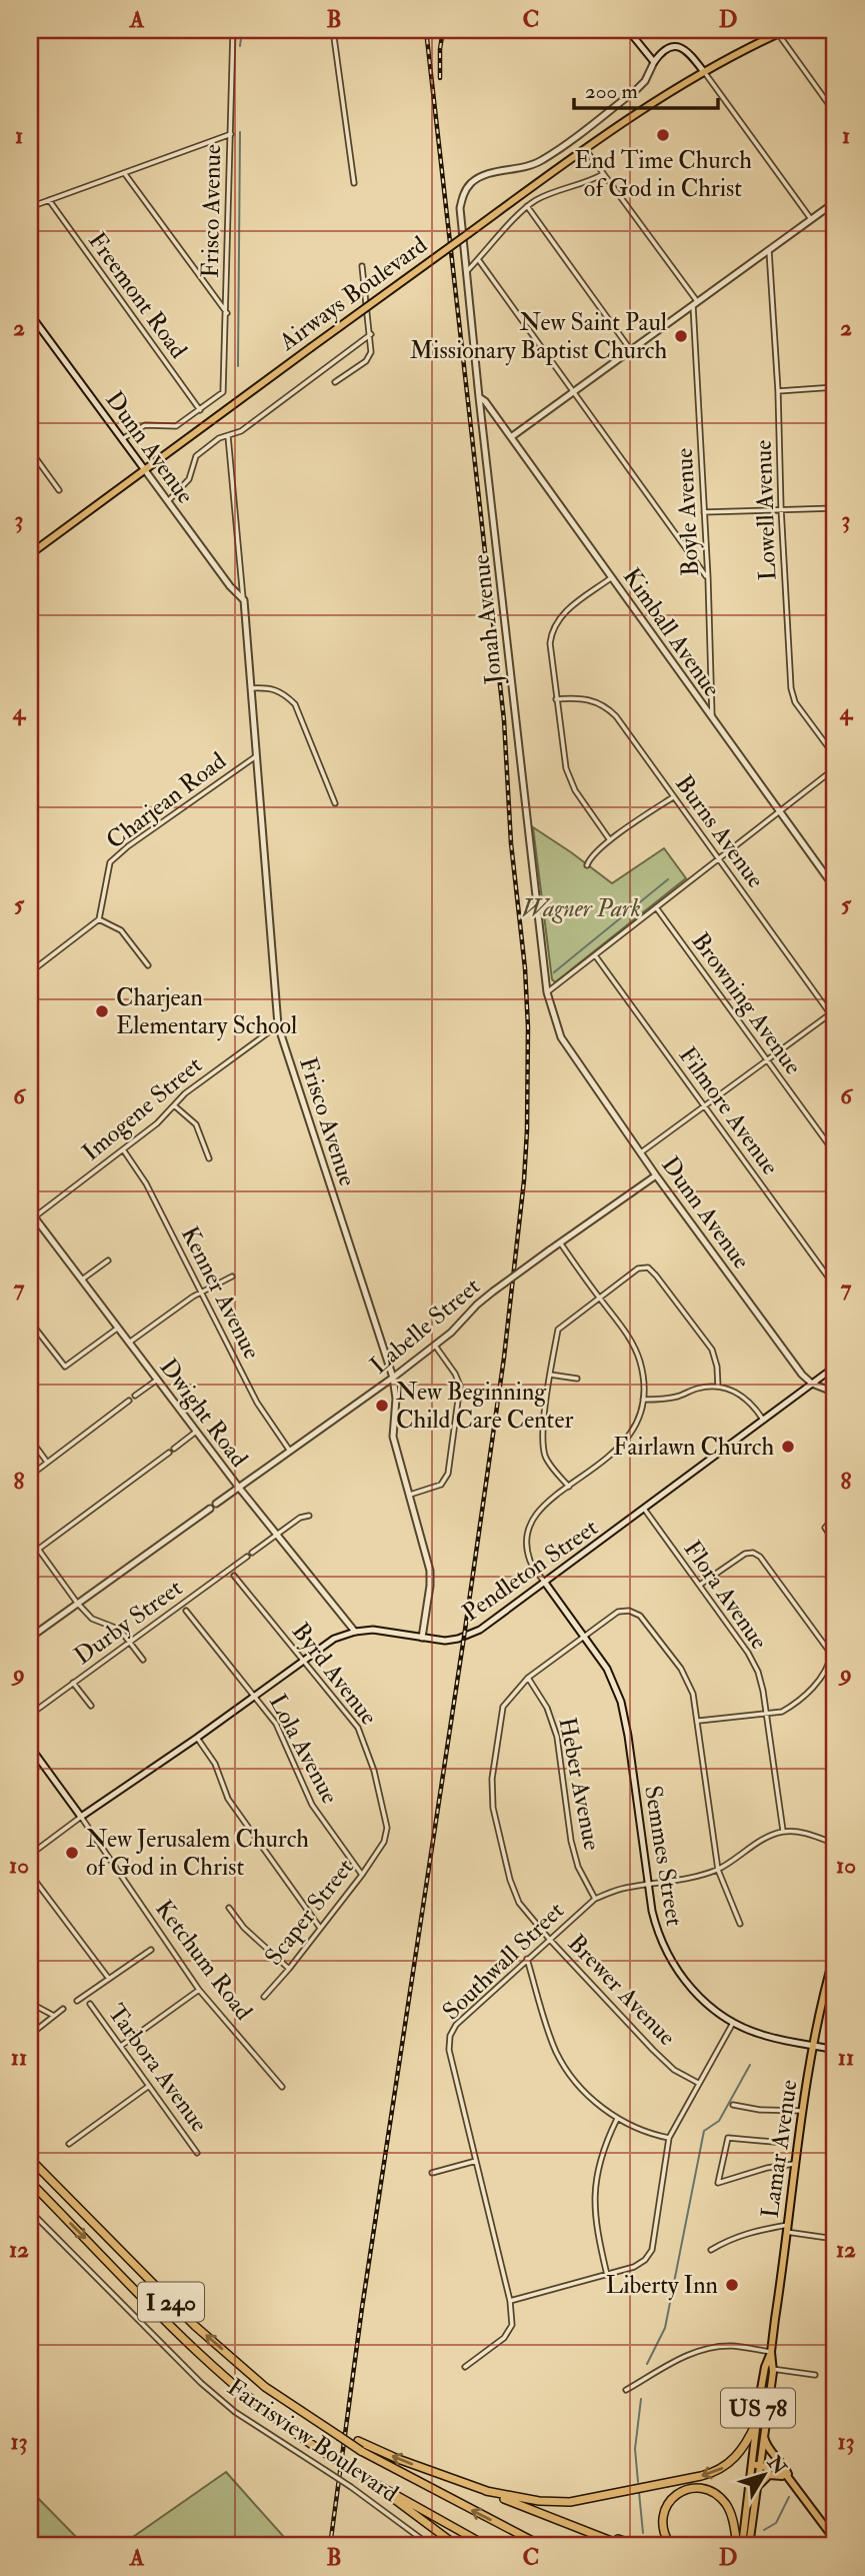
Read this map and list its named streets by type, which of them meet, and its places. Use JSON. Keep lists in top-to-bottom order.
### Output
{
  "streets": {
    "highway": ["I 240"],
    "main road": ["Airways Boulevard", "Lamar Avenue", "US 78"],
    "street": [
      "Frisco Avenue",
      "Freemont Road",
      "Dunn Avenue",
      "Lowell Avenue",
      "Boyle Avenue",
      "Jonah Avenue",
      "Kimball Avenue",
      "Charjean Road",
      "Burns Avenue",
      "Browning Avenue",
      "Imogene Street",
      "Filmore Avenue",
      "Kenner Avenue",
      "Labelle Street",
      "Dwight Road",
      "Pendleton Street",
      "Flora Avenue",
      "Durby Street",
      "Byrd Avenue",
      "Lola Avenue",
      "Heber Avenue",
      "Semmes Street",
      "Scaper Street",
      "Ketchum Road",
      "Southwall Street",
      "Brewer Avenue",
      "Tarbora Avenue",
      "Farrisview Boulevard"
    ]
  },
  "crossings": [
    ["Frisco Avenue", "Airways Boulevard"],
    ["Frisco Avenue", "Freemont Road"],
    ["Frisco Avenue", "Dunn Avenue"],
    ["Frisco Avenue", "Charjean Road"],
    ["Frisco Avenue", "Imogene Street"],
    ["Frisco Avenue", "Labelle Street"],
    ["Frisco Avenue", "Pendleton Street"],
    ["Airways Boulevard", "Dunn Avenue"],
    ["Dunn Avenue", "Jonah Avenue"],
    ["Dunn Avenue", "Labelle Street"],
    ["Dunn Avenue", "Pendleton Street"],
    ["Boyle Avenue", "Kimball Avenue"],
    ["Jonah Avenue", "Kimball Avenue"],
    ["Imogene Street", "Kenner Avenue"],
    ["Imogene Street", "Dwight Road"],
    ["Kenner Avenue", "Labelle Street"],
    ["Labelle Street", "Dwight Road"],
    ["Dwight Road", "Pendleton Street"],
    ["Pendleton Street", "Flora Avenue"],
    ["Pendleton Street", "Byrd Avenue"],
    ["Pendleton Street", "Lola Avenue"],
    ["Pendleton Street", "Semmes Street"],
    ["Pendleton Street", "Ketchum Road"],
    ["Flora Avenue", "Southwall Street"],
    ["Byrd Avenue", "Scaper Street"],
    ["Lola Avenue", "Scaper Street"],
    ["Heber Avenue", "Southwall Street"],
    ["Heber Avenue", "Brewer Avenue"],
    ["Semmes Street", "Southwall Street"],
    ["Semmes Street", "Brewer Avenue"],
    ["Semmes Street", "Lamar Avenue"],
    ["Southwall Street", "Brewer Avenue"]
  ],
  "parks": ["Wagner Park"],
  "places": [
    "End Time Church of God in Christ",
    "New Saint Paul Missionary Baptist Church",
    "Charjean Elementary School",
    "New Beginning Child Care Center",
    "Fairlawn Church",
    "New Jerusalem Church of God in Christ",
    "Liberty Inn"
  ],
  "scale_bar": "200 m",
  "north": "top right",
  "grid": {
    "columns": [
      "A",
      "B",
      "C",
      "D"
    ],
    "rows": [
      "1",
      "2",
      "3",
      "4",
      "5",
      "6",
      "7",
      "8",
      "9",
      "10",
      "11",
      "12",
      "13"
    ]
  }
}
